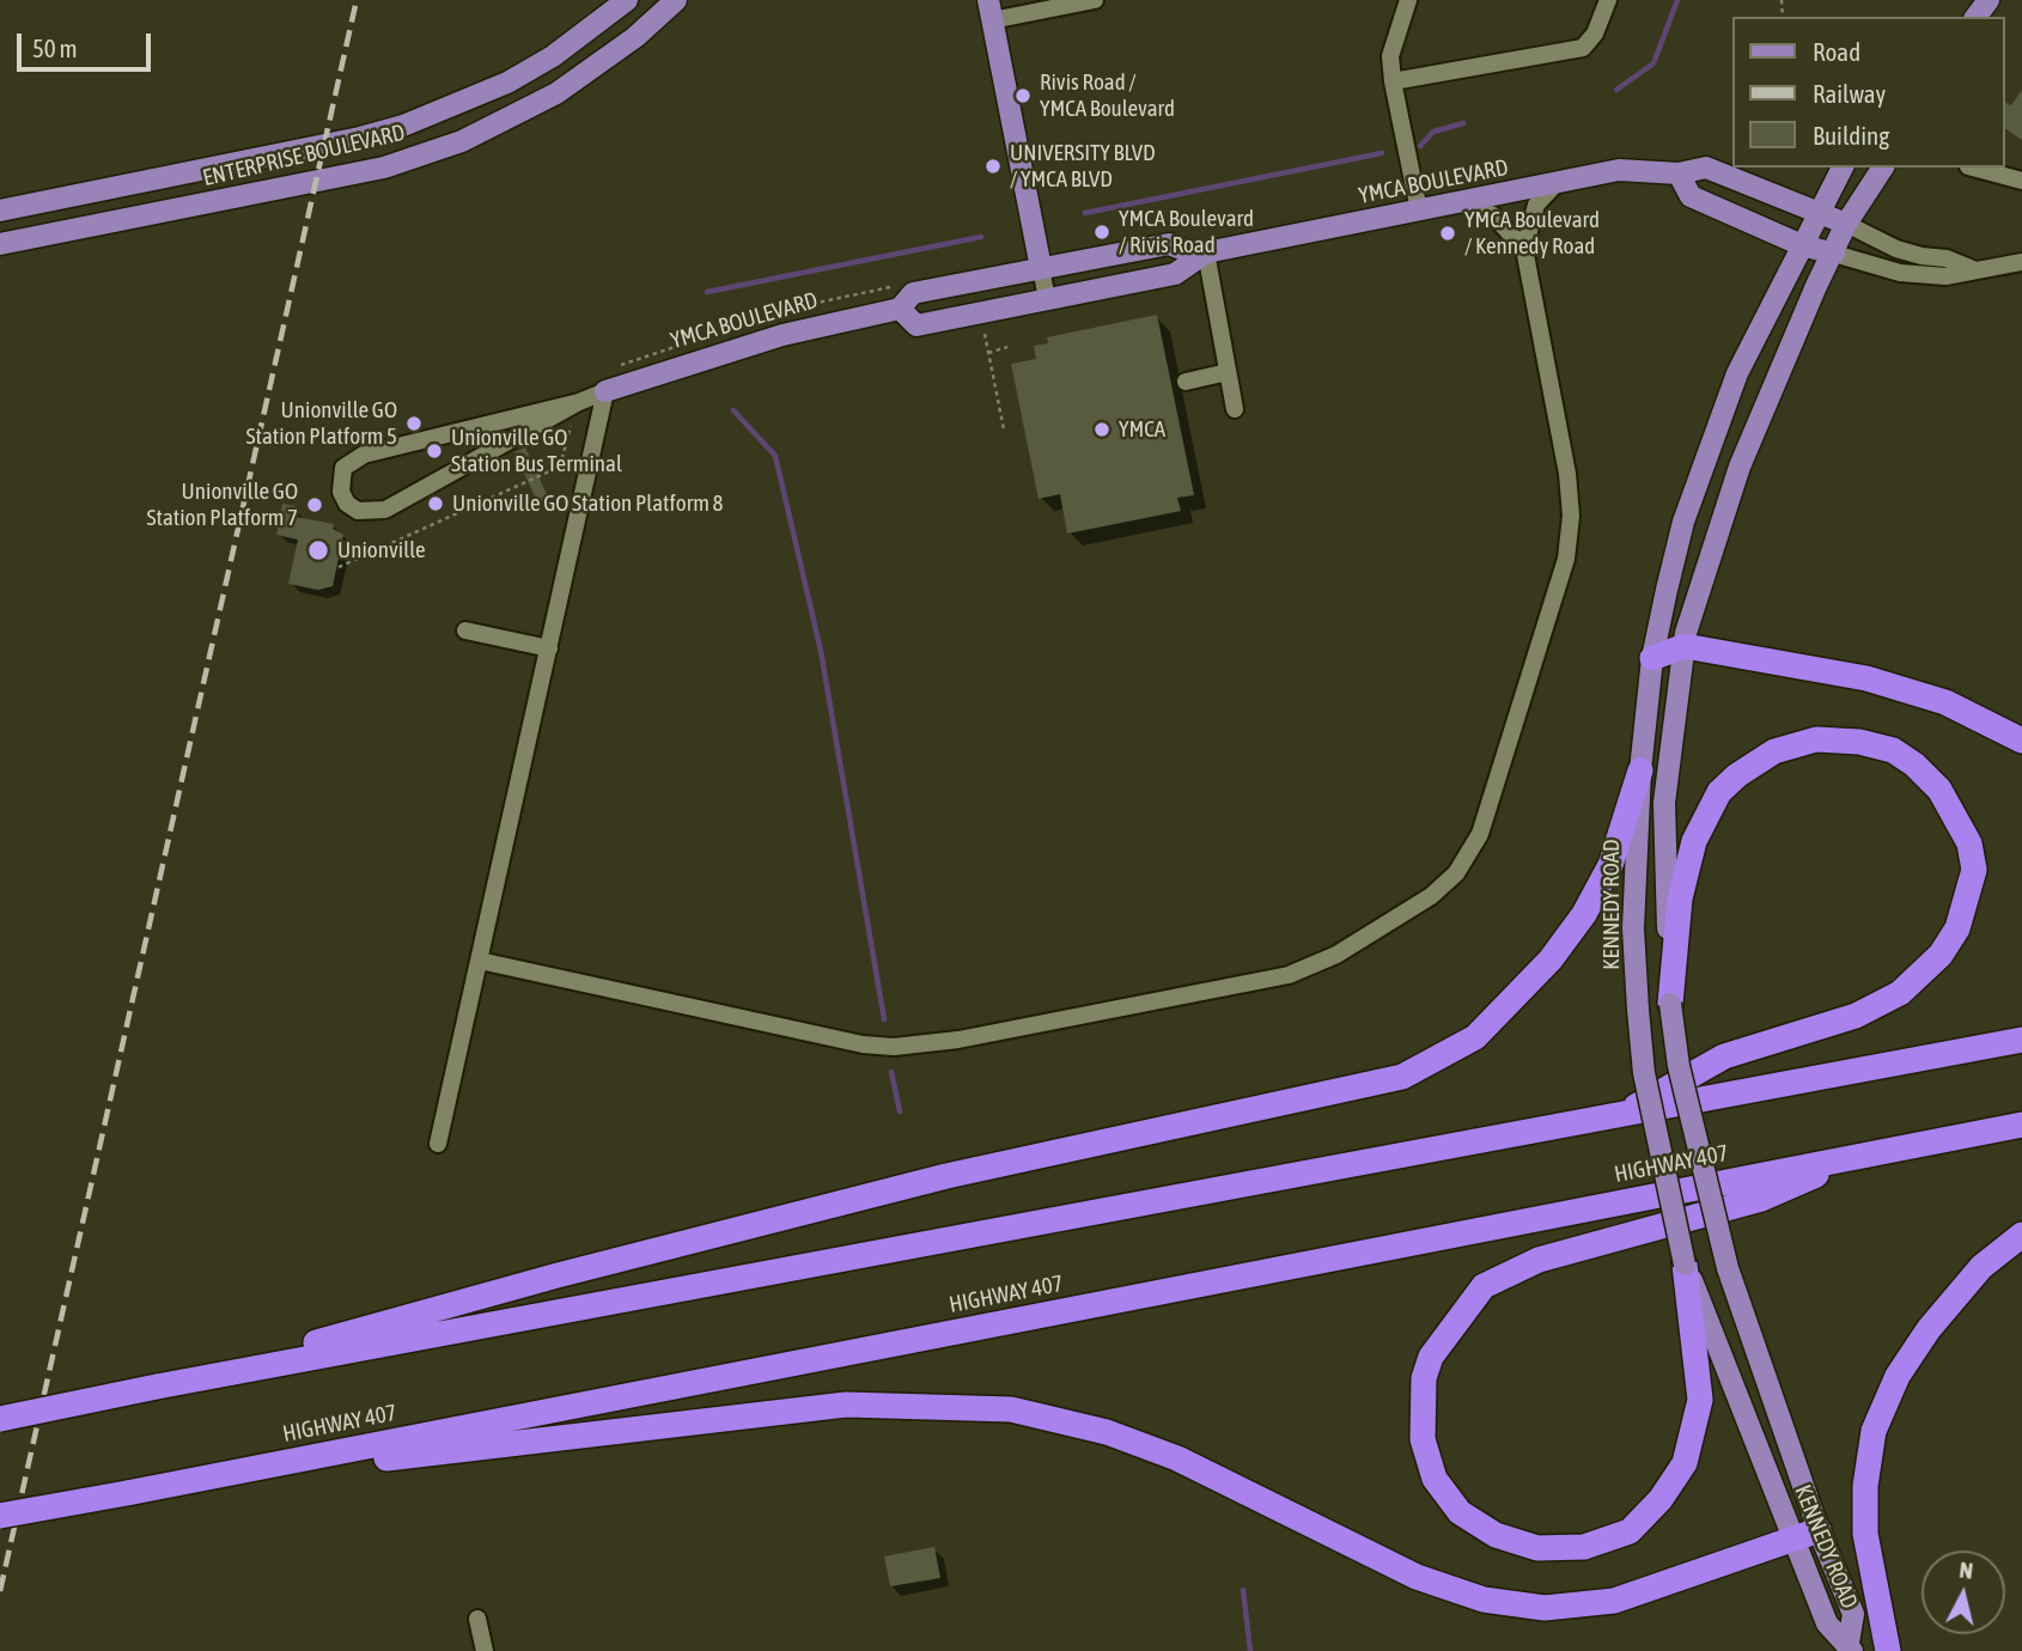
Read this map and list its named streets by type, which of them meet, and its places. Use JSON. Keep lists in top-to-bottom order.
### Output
{
  "streets": {
    "highway": ["HIGHWAY 407"],
    "main road": ["ENTERPRISE BOULEVARD", "YMCA BOULEVARD", "KENNEDY ROAD"]
  },
  "crossings": [
    ["YMCA BOULEVARD", "KENNEDY ROAD"]
  ],
  "places": [
    "Rivis Road / YMCA Boulevard",
    "UNIVERSITY BLVD / YMCA BLVD",
    "YMCA Boulevard / Rivis Road",
    "YMCA Boulevard / Kennedy Road",
    "Unionville GO Station Platform 5",
    "YMCA",
    "Unionville GO Station Bus Terminal",
    "Unionville GO Station Platform 8",
    "Unionville GO Station Platform 7",
    "Unionville"
  ],
  "legend": ["Road", "Railway", "Building"],
  "scale_bar": "50 m",
  "north": "top"
}
